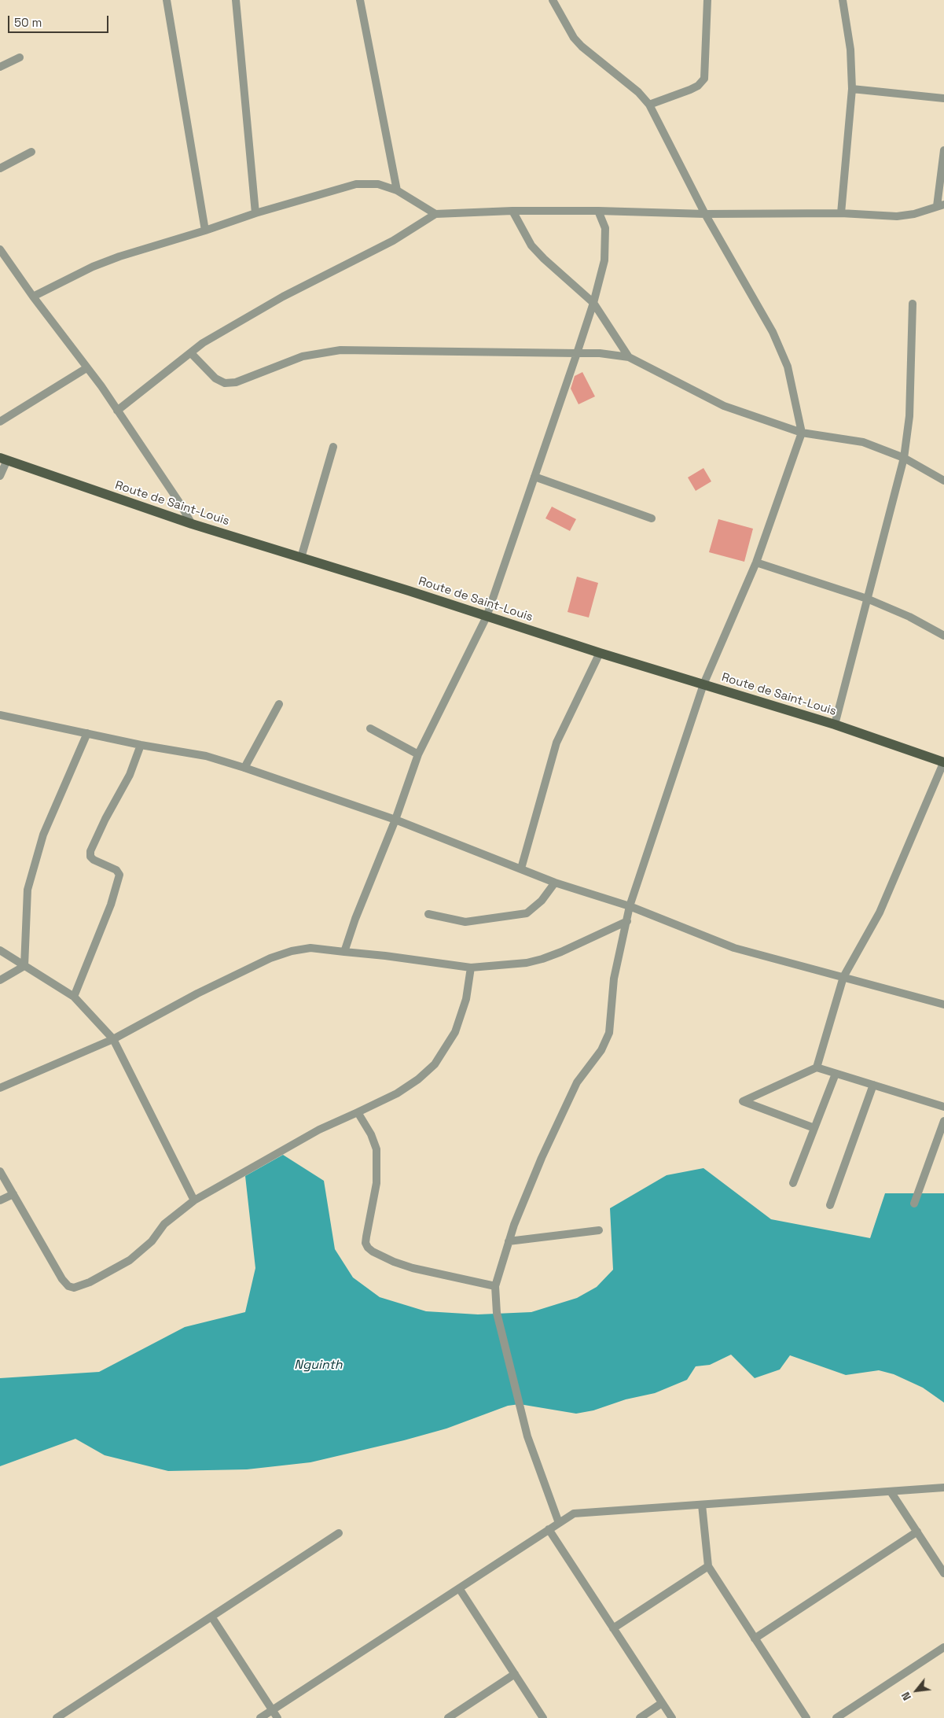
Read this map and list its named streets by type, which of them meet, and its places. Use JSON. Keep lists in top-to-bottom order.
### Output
{
  "streets": {
    "main road": ["Route de Saint-Louis"]
  },
  "water": ["Nguinth"],
  "scale_bar": "50 m",
  "north": "bottom left"
}
